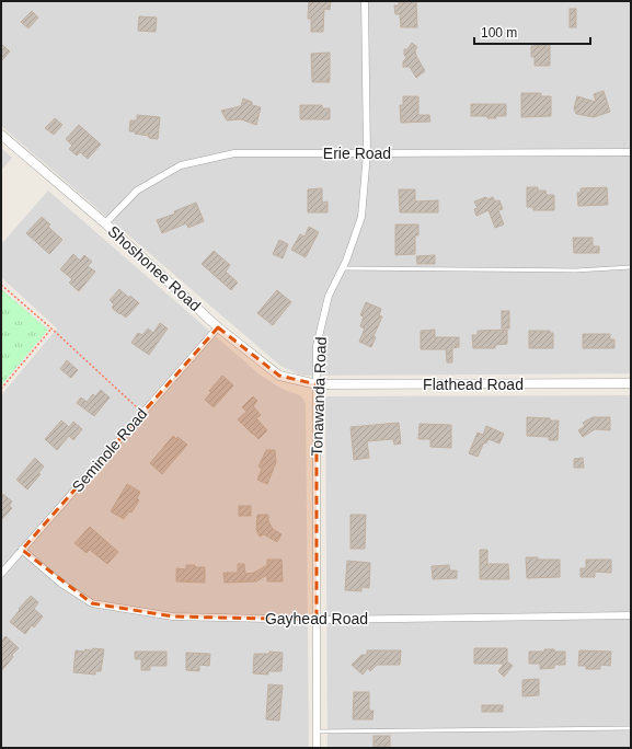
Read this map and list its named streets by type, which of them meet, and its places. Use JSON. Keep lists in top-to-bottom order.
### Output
{
  "streets": {
    "street": [
      "Erie Road",
      "Shoshonee Road",
      "Flathead Road",
      "Tonawanda Road",
      "Seminole Road",
      "Gayhead Road"
    ]
  },
  "crossings": [
    ["Erie Road", "Shoshonee Road"],
    ["Erie Road", "Tonawanda Road"],
    ["Shoshonee Road", "Flathead Road"],
    ["Shoshonee Road", "Tonawanda Road"],
    ["Shoshonee Road", "Seminole Road"],
    ["Flathead Road", "Tonawanda Road"],
    ["Tonawanda Road", "Gayhead Road"],
    ["Seminole Road", "Gayhead Road"]
  ],
  "scale_bar": "100 m"
}
